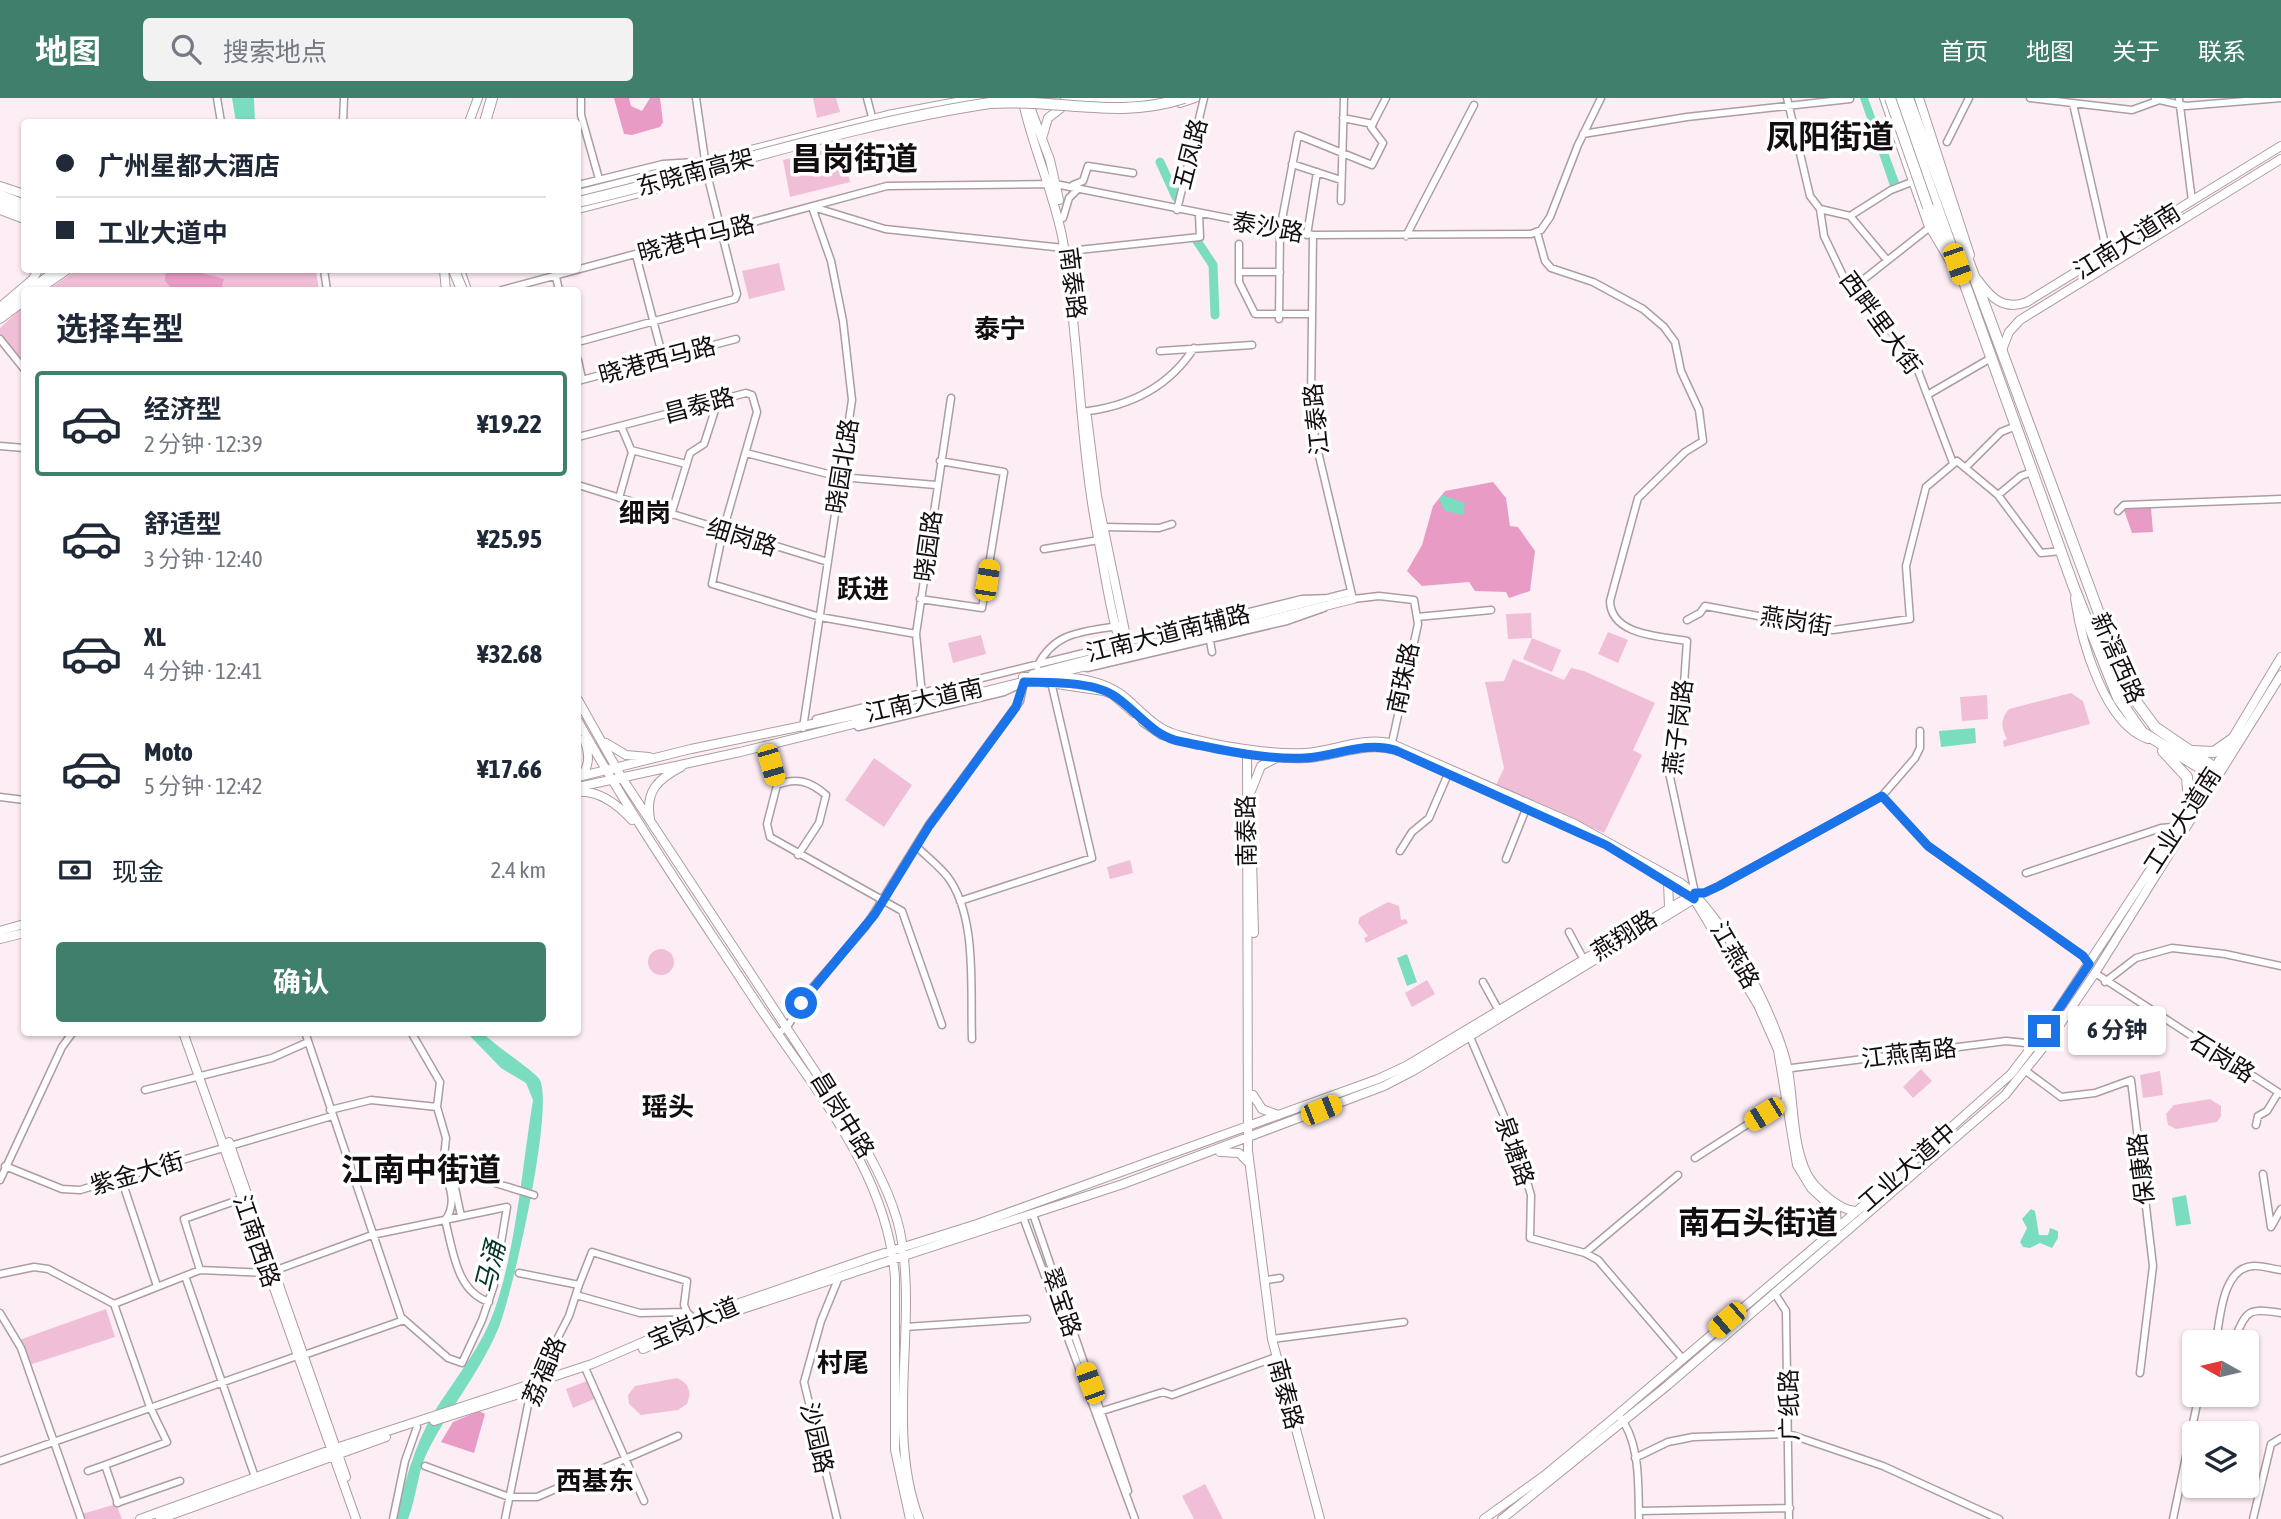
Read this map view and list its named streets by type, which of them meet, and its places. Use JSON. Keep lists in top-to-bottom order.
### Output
{
  "streets": {
    "highway": ["东晓南高架", "新滘西路"],
    "main road": [
      "江南大道南",
      "南泰路",
      "工业大道南",
      "燕翔路",
      "江燕路",
      "昌岗中路",
      "工业大道中",
      "江南西路",
      "宝岗大道"
    ],
    "street": [
      "五凤路",
      "泰沙路",
      "晓港中马路",
      "西畔里大街",
      "晓港西马路",
      "昌泰路",
      "江泰路",
      "晓园北路",
      "细岗路",
      "晓园路",
      "燕岗街",
      "江南大道南辅路",
      "南珠路",
      "燕子岗路",
      "江燕南路",
      "石岗路",
      "泉塘路",
      "保康路",
      "紫金大街",
      "翠宝路",
      "荔福路",
      "广纸路",
      "沙园路"
    ]
  },
  "crossings": [
    ["五凤路", "泰沙路"],
    ["泰沙路", "晓港中马路"],
    ["泰沙路", "南泰路"],
    ["泰沙路", "江泰路"],
    ["泰沙路", "燕子岗路"],
    ["晓港中马路", "晓园北路"],
    ["江南大道南", "南泰路"],
    ["江南大道南", "江泰路"],
    ["江南大道南", "晓园北路"],
    ["江南大道南", "江南大道南辅路"],
    ["江南大道南", "新滘西路"],
    ["江南大道南", "江燕路"],
    ["江南大道南", "昌岗中路"],
    ["南泰路", "江南大道南辅路"],
    ["南泰路", "燕翔路"],
    ["南泰路", "江燕路"],
    ["南泰路", "宝岗大道"],
    ["西畔里大街", "燕岗街"],
    ["昌泰路", "晓园北路"],
    ["昌泰路", "细岗路"],
    ["晓园北路", "细岗路"],
    ["江南大道南辅路", "江燕路"],
    ["新滘西路", "工业大道南"],
    ["南珠路", "江燕路"],
    ["燕子岗路", "燕翔路"],
    ["燕子岗路", "江燕路"],
    ["工业大道南", "工业大道中"],
    ["燕翔路", "江燕路"],
    ["燕翔路", "泉塘路"],
    ["燕翔路", "宝岗大道"],
    ["江燕路", "江燕南路"],
    ["江燕路", "工业大道中"],
    ["江燕南路", "工业大道中"],
    ["昌岗中路", "宝岗大道"],
    ["泉塘路", "工业大道中"],
    ["紫金大街", "江南西路"],
    ["翠宝路", "宝岗大道"],
    ["宝岗大道", "荔福路"],
    ["宝岗大道", "沙园路"]
  ],
  "districts": [
    "凤阳街道",
    "昌岗街道",
    "泰宁",
    "细岗",
    "跃进",
    "瑶头",
    "江南中街道",
    "南石头街道",
    "村尾",
    "西基东"
  ],
  "water": ["马涌"],
  "north": "left",
  "page": {
    "header": "地图",
    "search": "搜索地点",
    "nav": [
      "首页",
      "地图",
      "关于",
      "联系"
    ],
    "banner": ["广州星都大酒店", "工业大道中"],
    "heading": "选择车型",
    "list": [
      {
        "name": "经济型",
        "note": "2 分钟 · 12:39",
        "value": "¥19.22"
      },
      {
        "name": "舒适型",
        "note": "3 分钟 · 12:40",
        "value": "¥25.95"
      },
      {
        "name": "XL",
        "note": "4 分钟 · 12:41",
        "value": "¥32.68"
      },
      {
        "name": "Moto",
        "note": "5 分钟 · 12:42",
        "value": "¥17.66"
      }
    ],
    "pay": ["现金", "2.4 km"],
    "buttons": "确认",
    "bubble": "6 分钟"
  }
}
